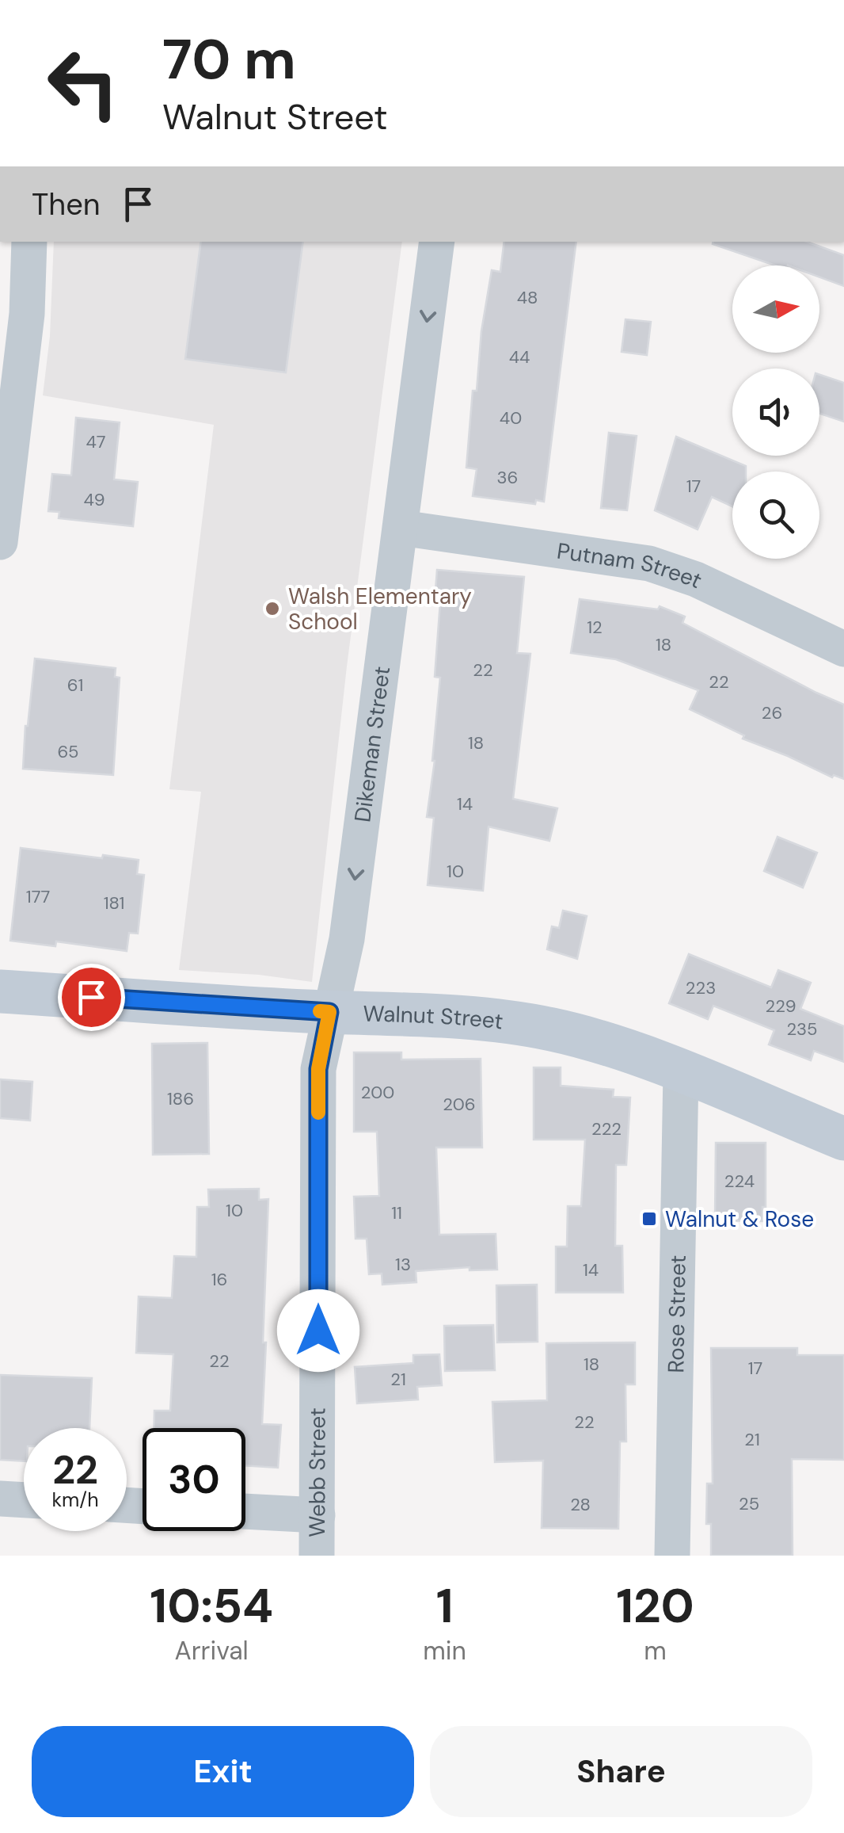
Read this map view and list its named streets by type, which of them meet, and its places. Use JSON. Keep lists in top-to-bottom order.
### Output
{
  "streets": {
    "main road": ["Walnut Street"],
    "street": [
      "Putnam Street",
      "Dikeman Street",
      "Rose Street",
      "Webb Street"
    ]
  },
  "crossings": [
    ["Putnam Street", "Dikeman Street"],
    ["Dikeman Street", "Walnut Street"],
    ["Dikeman Street", "Webb Street"],
    ["Walnut Street", "Rose Street"],
    ["Walnut Street", "Webb Street"]
  ],
  "one_way": ["Dikeman Street"],
  "places": {
    "other": ["Walsh Elementary School"],
    "transit": ["Walnut & Rose"]
  },
  "house_numbers": [
    "48",
    "44",
    "40",
    "47",
    "36",
    "17",
    "49",
    "12",
    "18",
    "22",
    "22",
    "61",
    "26",
    "18",
    "65",
    "14",
    "10",
    "177",
    "181",
    "223",
    "229",
    "235",
    "200",
    "186",
    "206",
    "222",
    "224",
    "10",
    "11",
    "13",
    "14",
    "16",
    "22",
    "18",
    "17",
    "21",
    "22",
    "21",
    "25",
    "28"
  ],
  "north": "right",
  "page": {
    "turn": ["70 m", "Walnut Street"],
    "then": "Then",
    "speed": "22 km/h",
    "limit": "30",
    "eta": [
      "10:54",
      "Arrival",
      "1",
      "min",
      "120",
      "m"
    ],
    "buttons": ["Exit", "Share"]
  }
}
